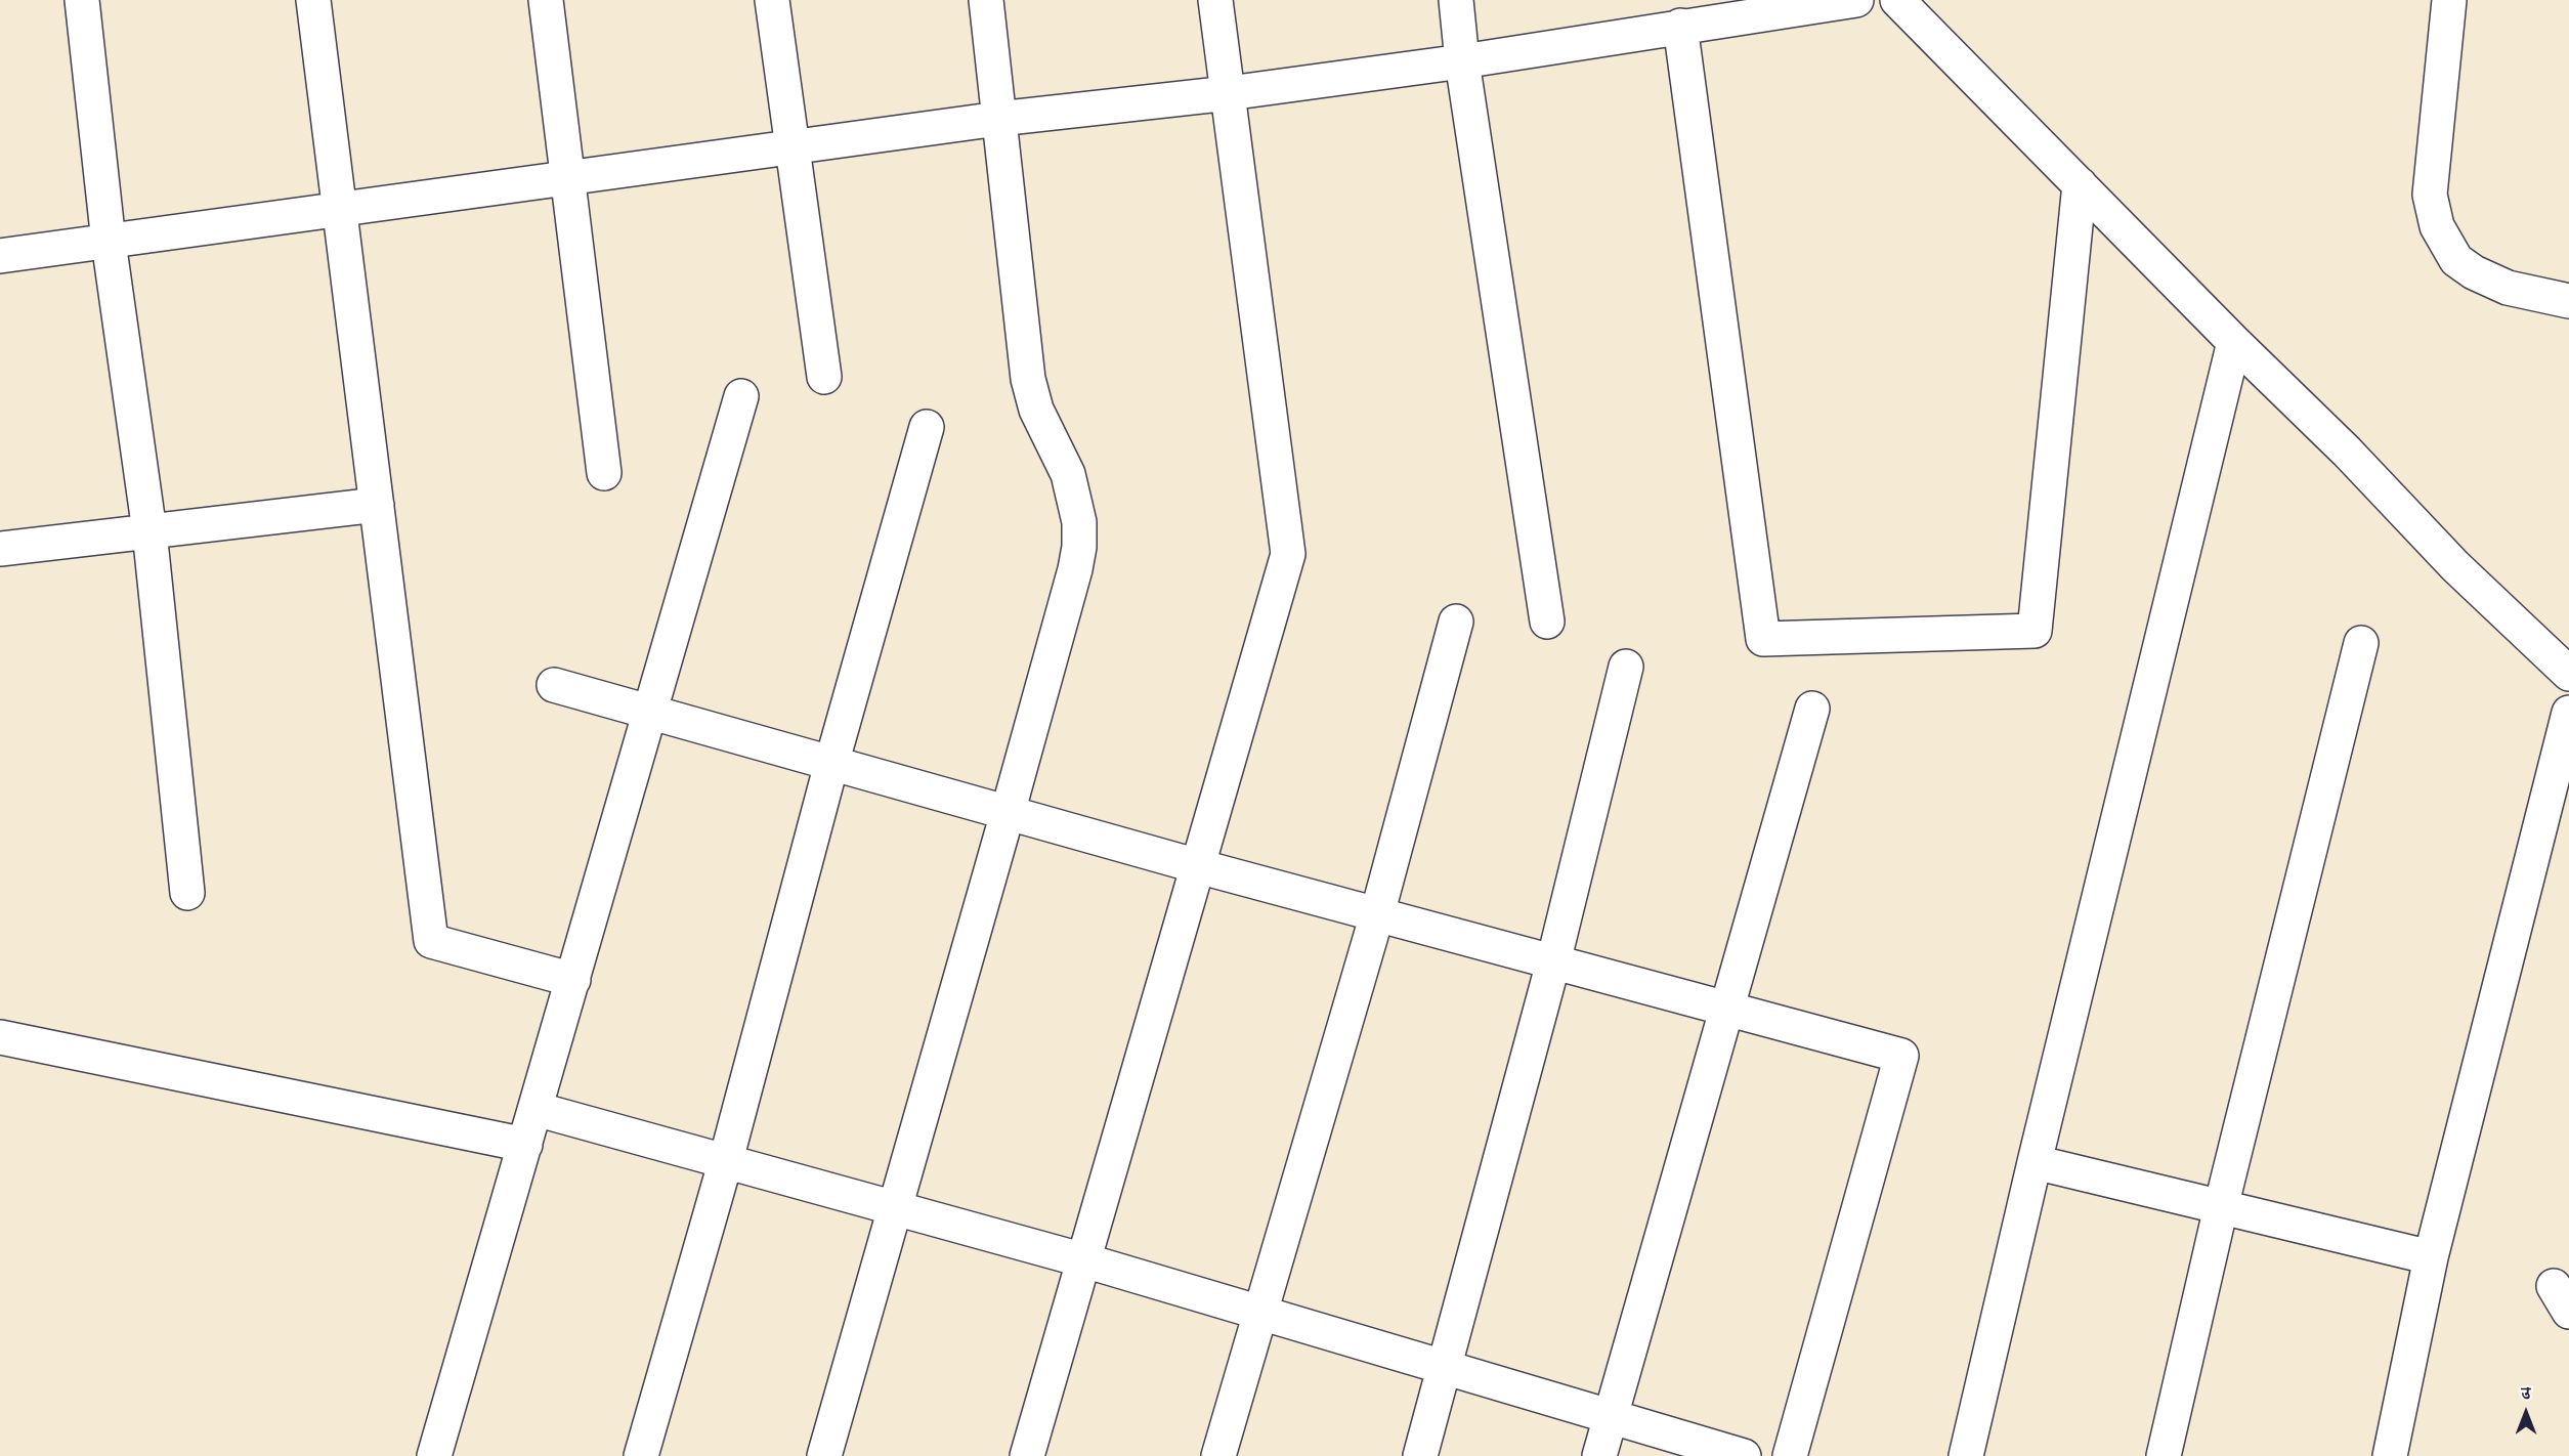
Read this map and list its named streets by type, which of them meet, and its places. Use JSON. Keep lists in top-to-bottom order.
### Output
{
  "north": "top"
}
